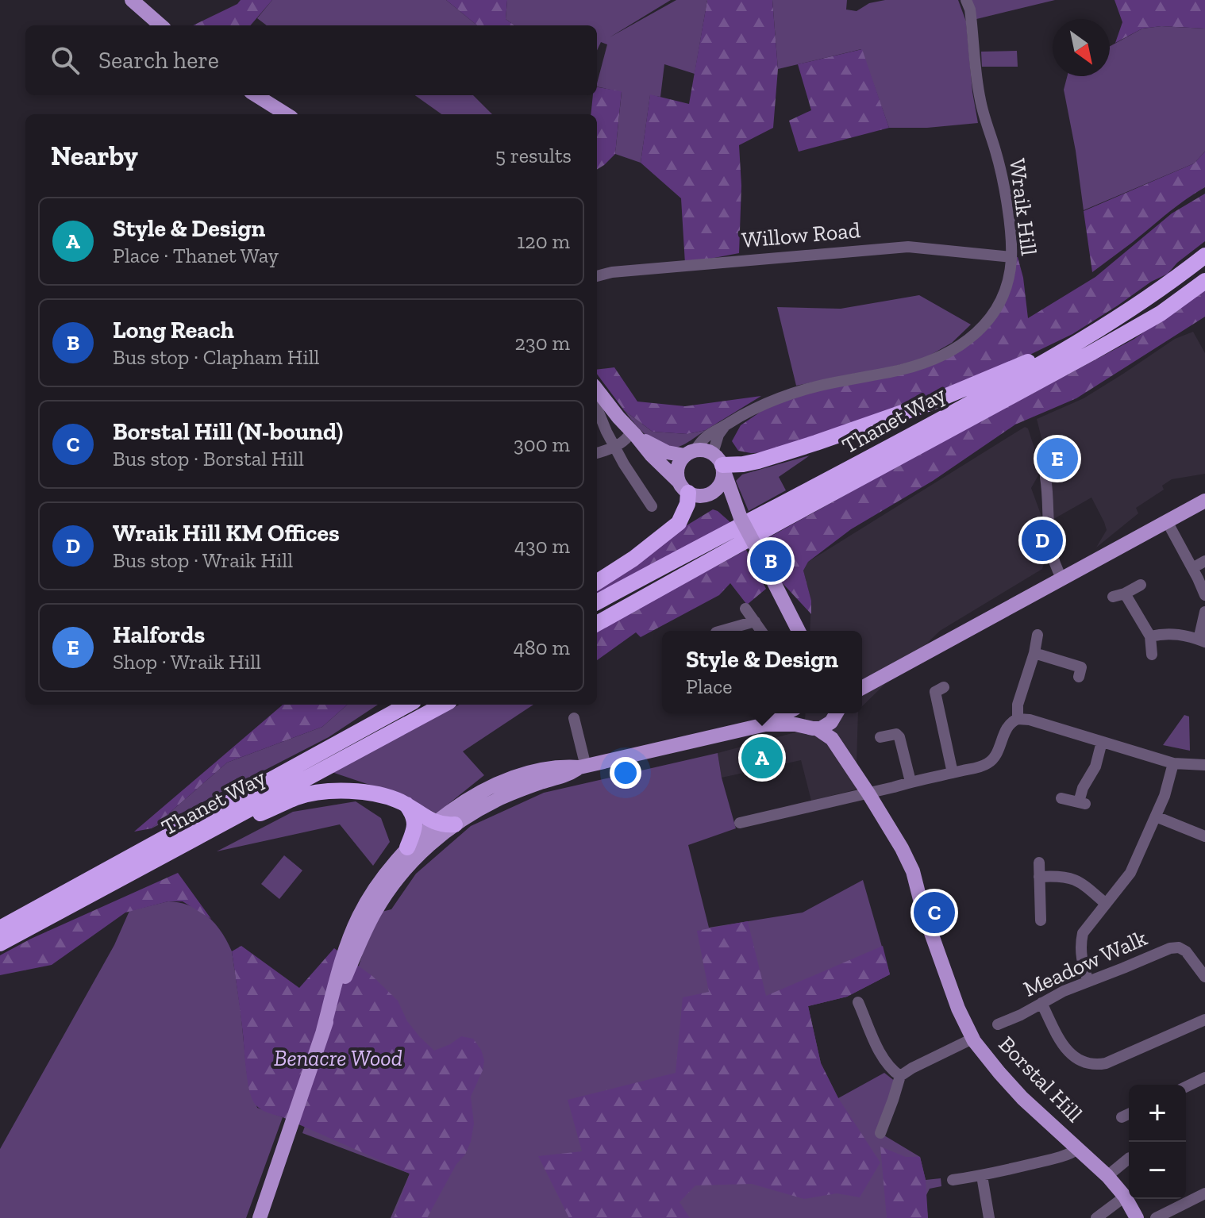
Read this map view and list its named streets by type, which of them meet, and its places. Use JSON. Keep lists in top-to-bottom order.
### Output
{
  "streets": {
    "highway": ["Thanet Way"],
    "main road": ["Borstal Hill"],
    "street": ["Wraik Hill", "Willow Road", "Meadow Walk"]
  },
  "crossings": [
    ["Wraik Hill", "Willow Road"]
  ],
  "parks": ["Benacre Wood"],
  "north": "bottom right",
  "page": {
    "search": "Search here",
    "heading": ["Nearby", "5 results"],
    "list": [
      {
        "mark": "A",
        "name": "Style & Design",
        "note": "Place · Thanet Way",
        "value": "120 m"
      },
      {
        "mark": "B",
        "name": "Long Reach",
        "note": "Bus stop · Clapham Hill",
        "value": "230 m"
      },
      {
        "mark": "C",
        "name": "Borstal Hill (N-bound)",
        "note": "Bus stop · Borstal Hill",
        "value": "300 m"
      },
      {
        "mark": "D",
        "name": "Wraik Hill KM Offices",
        "note": "Bus stop · Wraik Hill",
        "value": "430 m"
      },
      {
        "mark": "E",
        "name": "Halfords",
        "note": "Shop · Wraik Hill",
        "value": "480 m"
      }
    ],
    "pins": [
      "E",
      "D",
      "B",
      "A",
      "C"
    ],
    "popup": ["Style & Design", "Place"],
    "map_buttons": ["+", "−"]
  }
}
